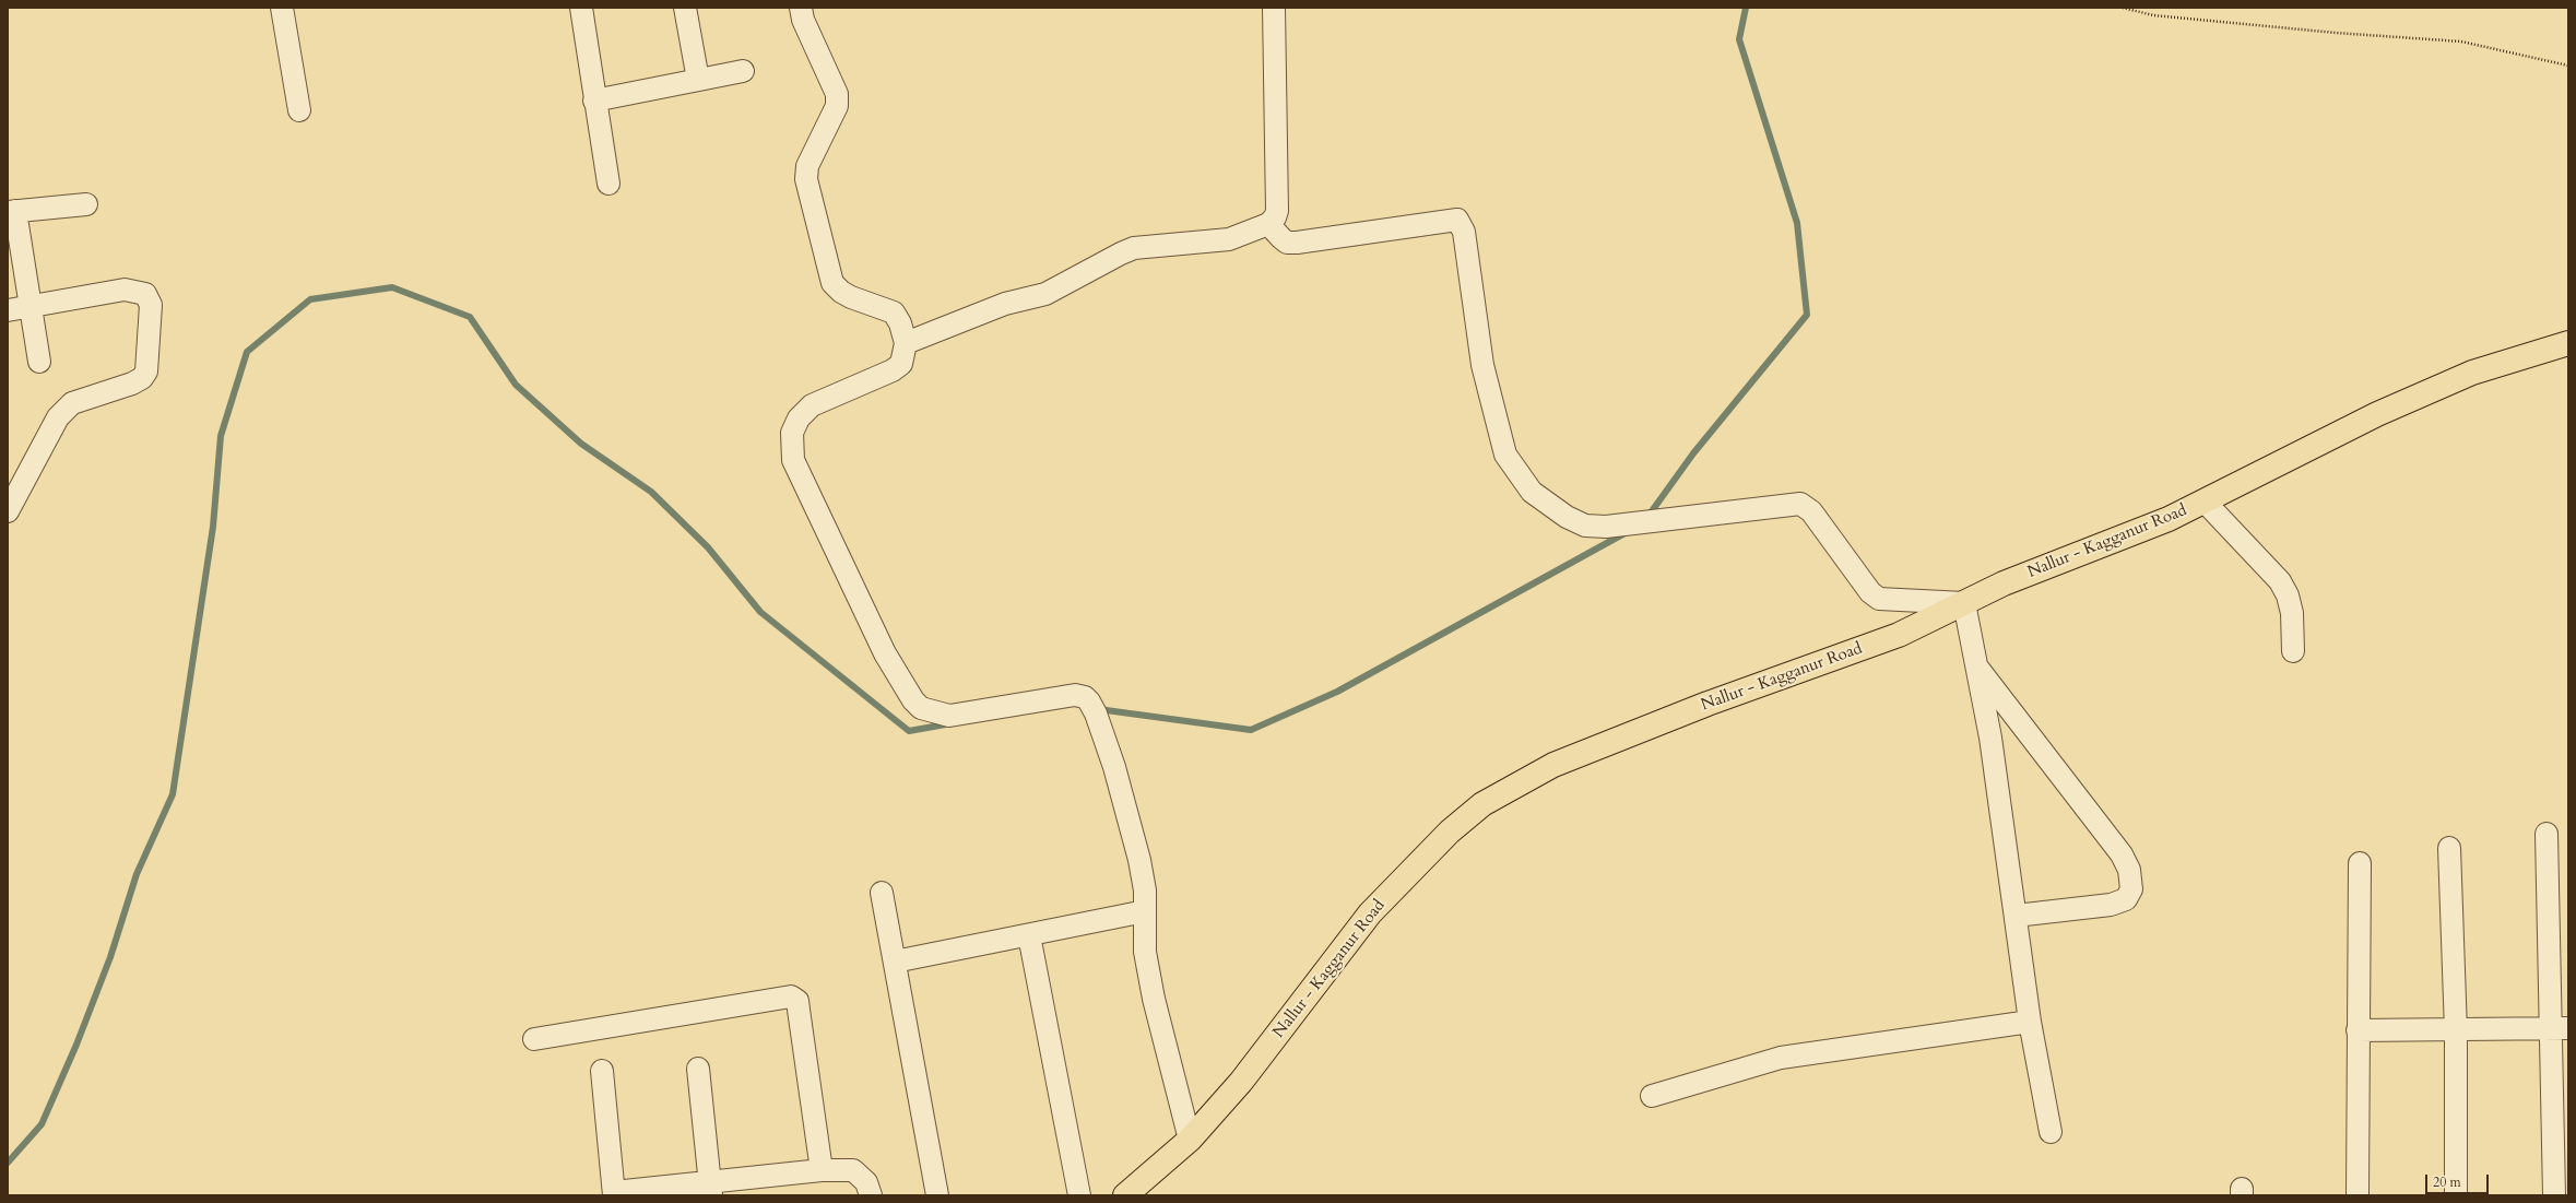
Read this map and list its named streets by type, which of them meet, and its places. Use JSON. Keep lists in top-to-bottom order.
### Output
{
  "streets": {
    "main road": ["Nallur - Kagganur Road"]
  },
  "scale_bar": "20 m"
}
